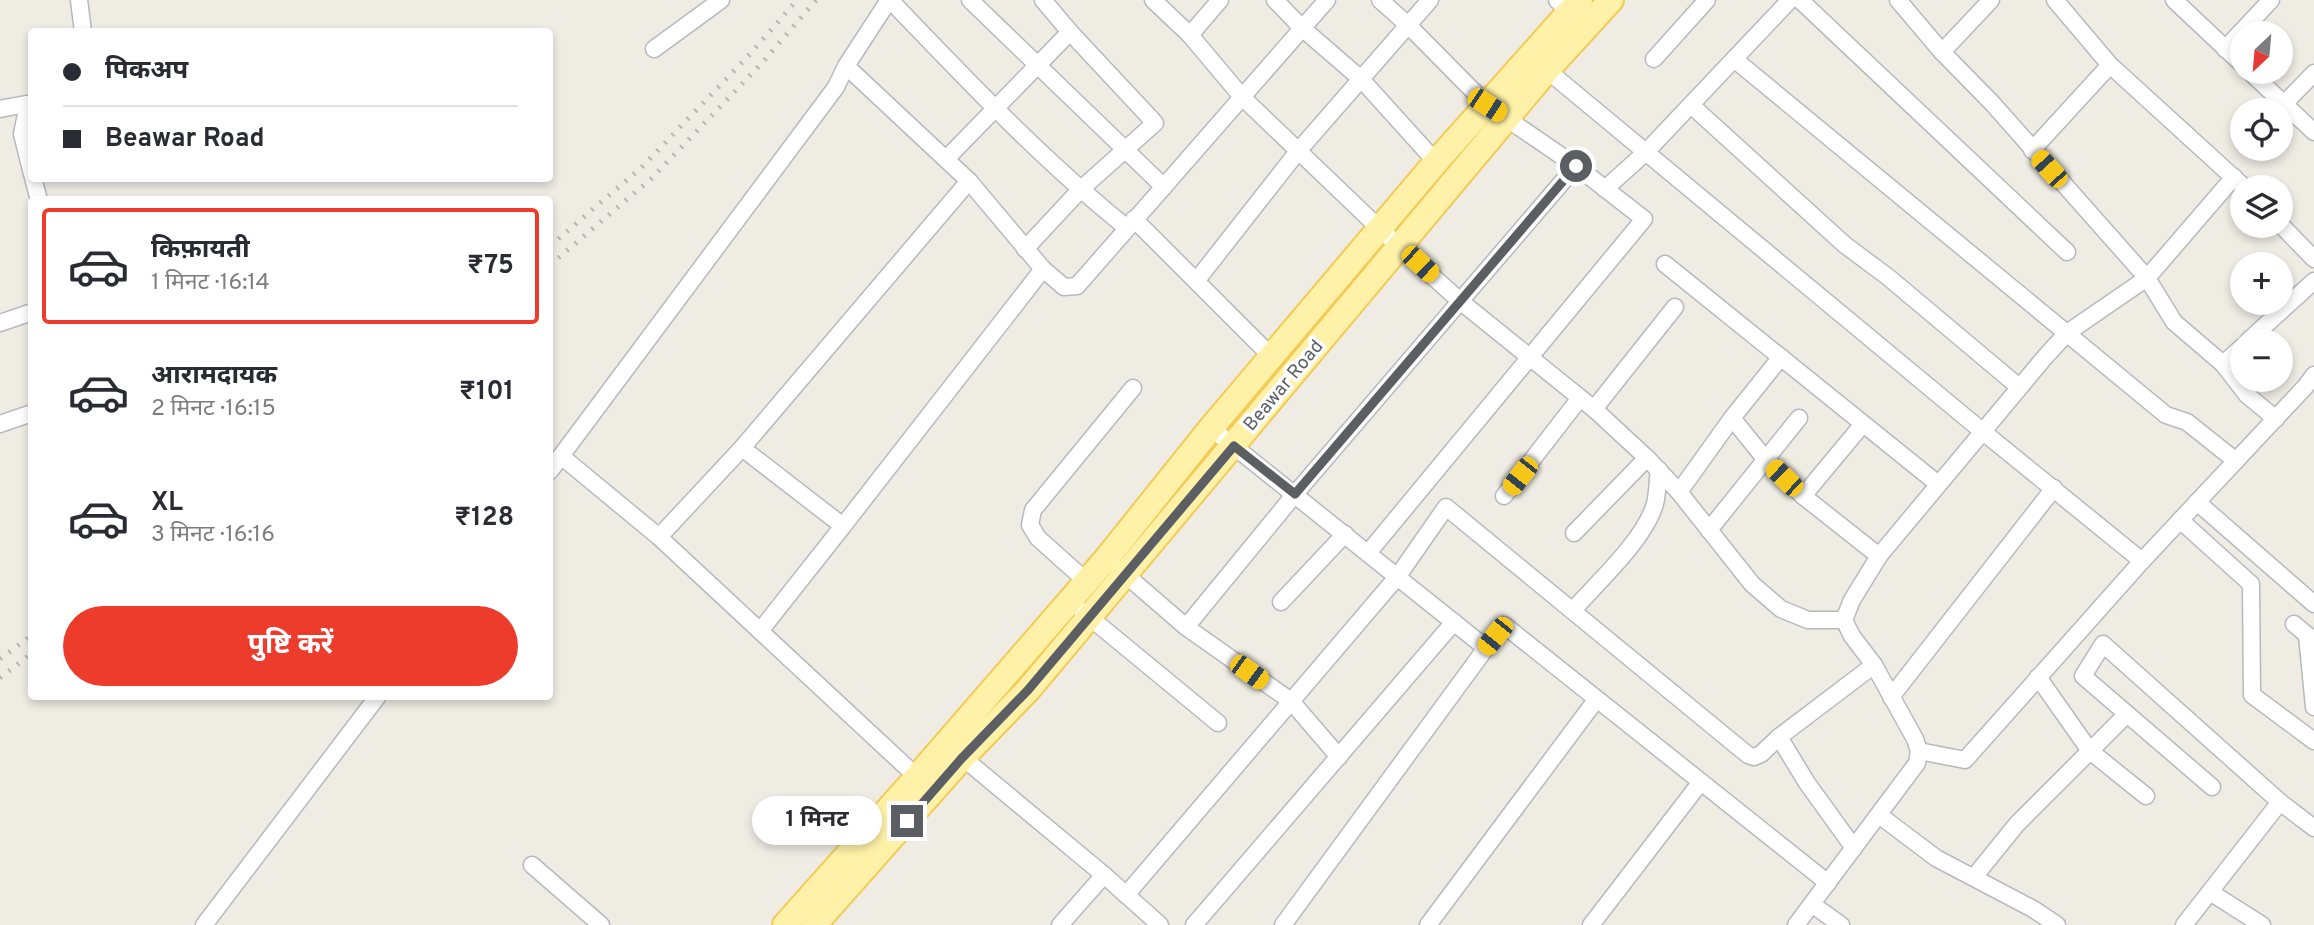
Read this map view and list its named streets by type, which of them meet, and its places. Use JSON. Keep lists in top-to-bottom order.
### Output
{
  "streets": {
    "main road": ["Beawar Road"]
  },
  "north": "bottom left",
  "page": {
    "map_buttons": ["+", "−"],
    "banner": ["पिकअप", "Beawar Road"],
    "list": [
      {
        "name": "किफ़ायती",
        "note": "1 मिनट · 16:14",
        "value": "₹75"
      },
      {
        "name": "आरामदायक",
        "note": "2 मिनट · 16:15",
        "value": "₹101"
      },
      {
        "name": "XL",
        "note": "3 मिनट · 16:16",
        "value": "₹128"
      }
    ],
    "buttons": "पुष्टि करें",
    "bubble": "1 मिनट"
  }
}
